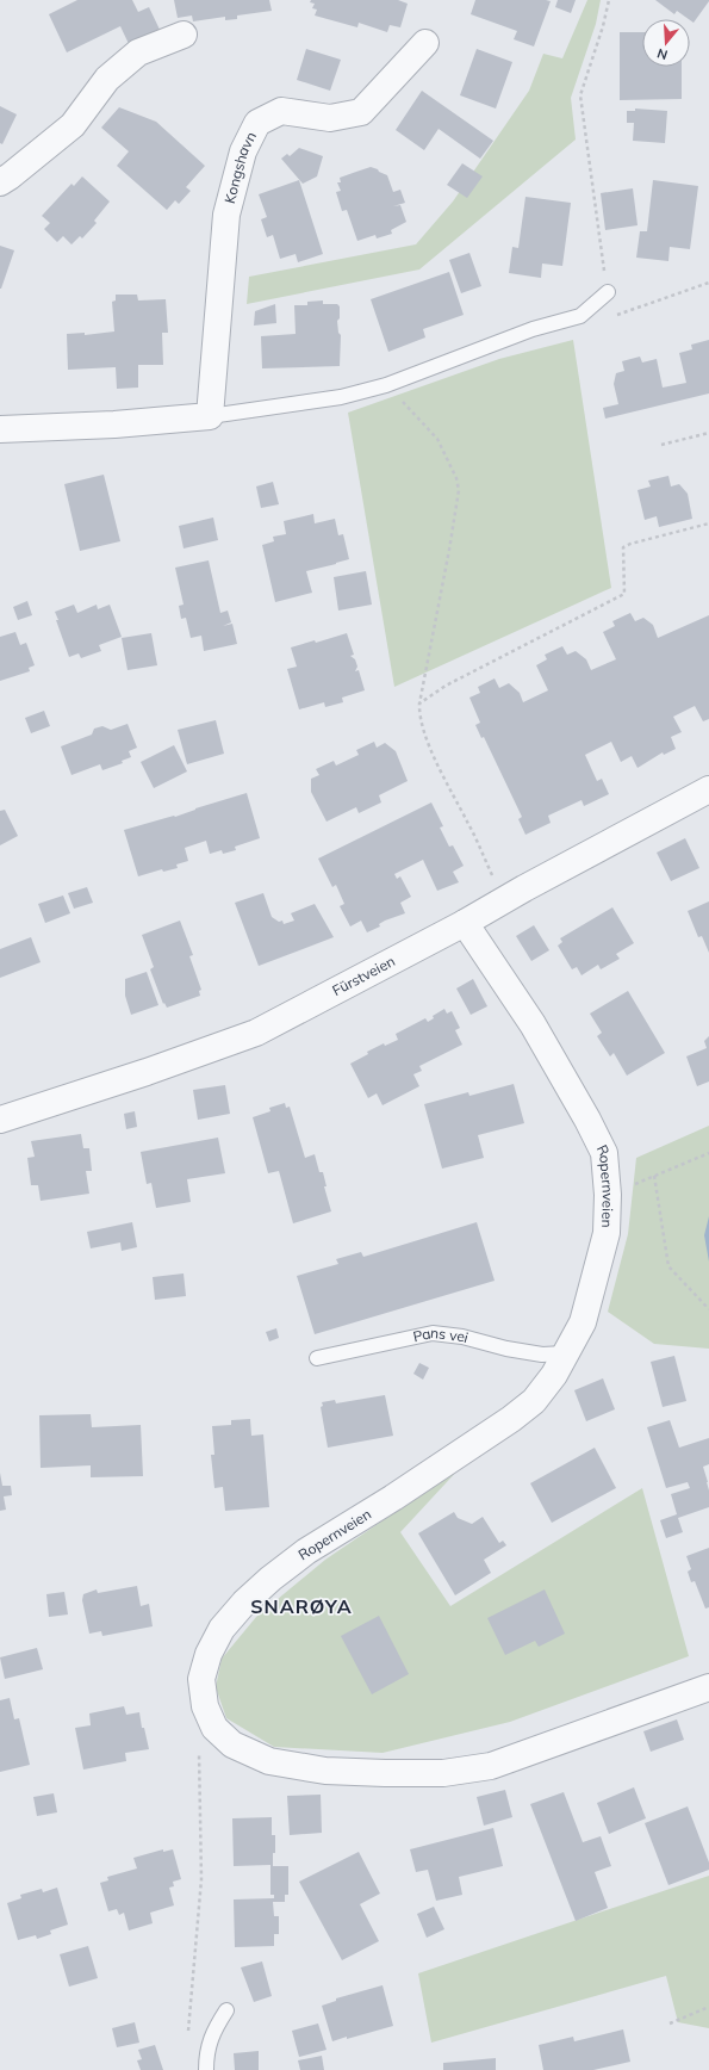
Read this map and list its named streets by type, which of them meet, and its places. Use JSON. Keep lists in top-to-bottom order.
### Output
{
  "streets": {
    "street": ["Kongshavn", "Fürstveien", "Ropernveien"],
    "lane": ["Pans vei"]
  },
  "crossings": [
    ["Fürstveien", "Ropernveien"],
    ["Ropernveien", "Pans vei"]
  ],
  "districts": ["SNARØYA"],
  "north": "bottom"
}
